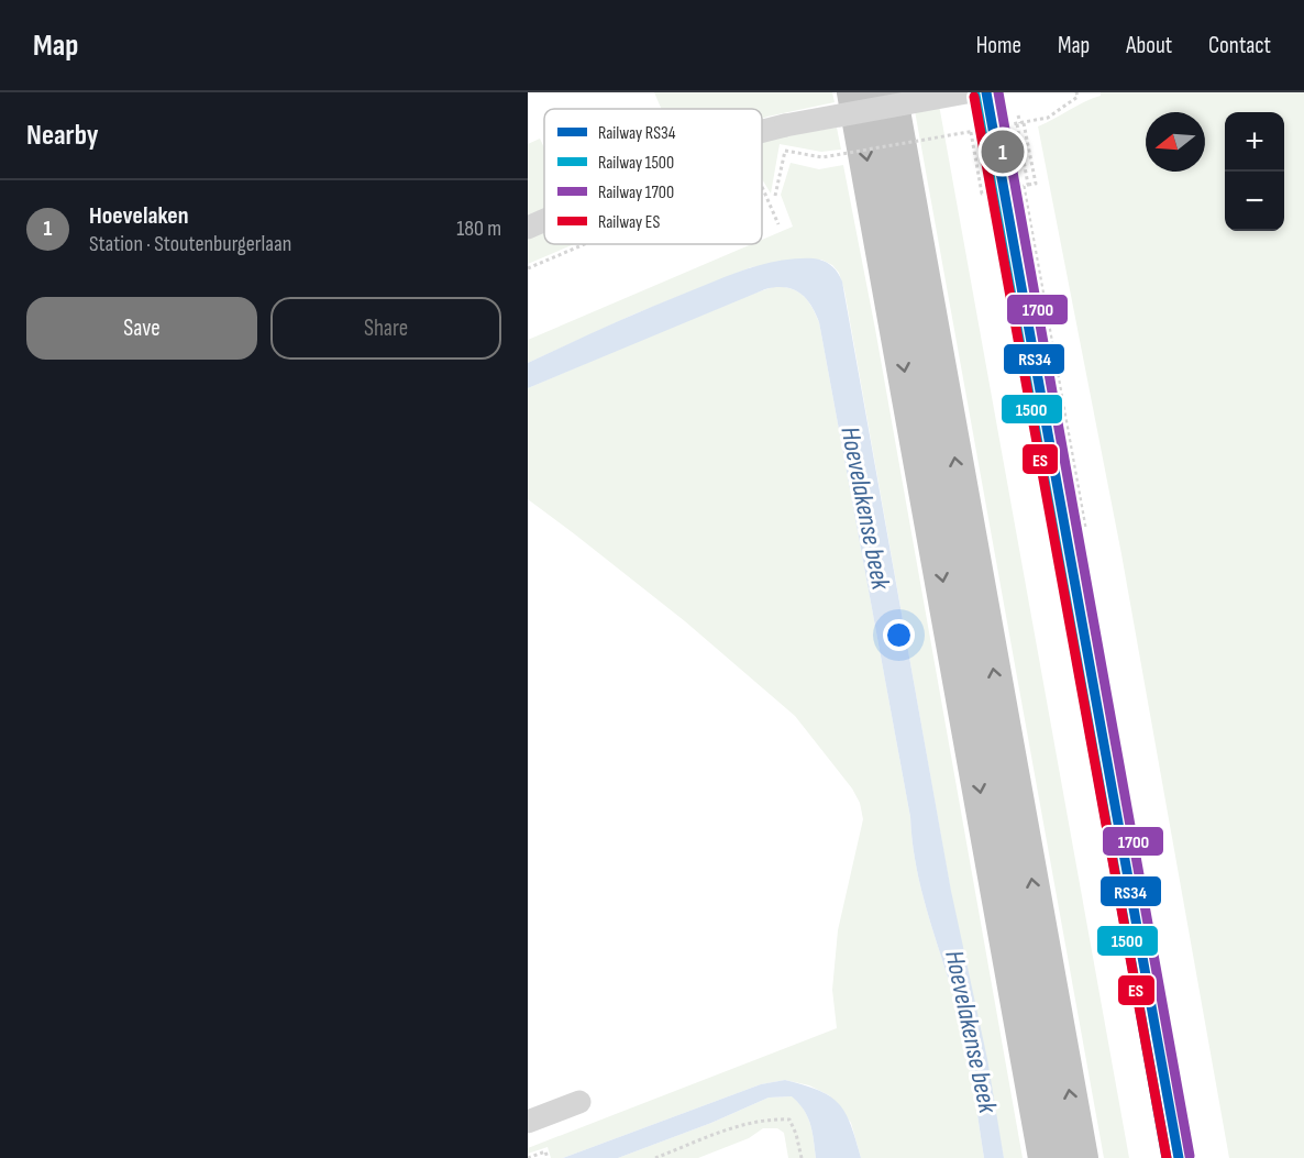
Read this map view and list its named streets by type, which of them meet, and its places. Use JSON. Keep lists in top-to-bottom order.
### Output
{
  "water": ["Hoevelakense beek"],
  "lines": [
    "rail line RS34",
    "rail line 1700",
    "rail line 1500",
    "rail line ES"
  ],
  "legend": [
    "Railway RS34",
    "Railway 1500",
    "Railway 1700",
    "Railway ES"
  ],
  "north": "left",
  "page": {
    "header": "Map",
    "nav": [
      "Home",
      "Map",
      "About",
      "Contact"
    ],
    "heading": "Nearby",
    "map_buttons": ["+", "−"],
    "pins": "1",
    "list": [
      {
        "mark": "1",
        "name": "Hoevelaken",
        "note": "Station · Stoutenburgerlaan",
        "value": "180 m"
      }
    ],
    "buttons": ["Save", "Share"]
  }
}
